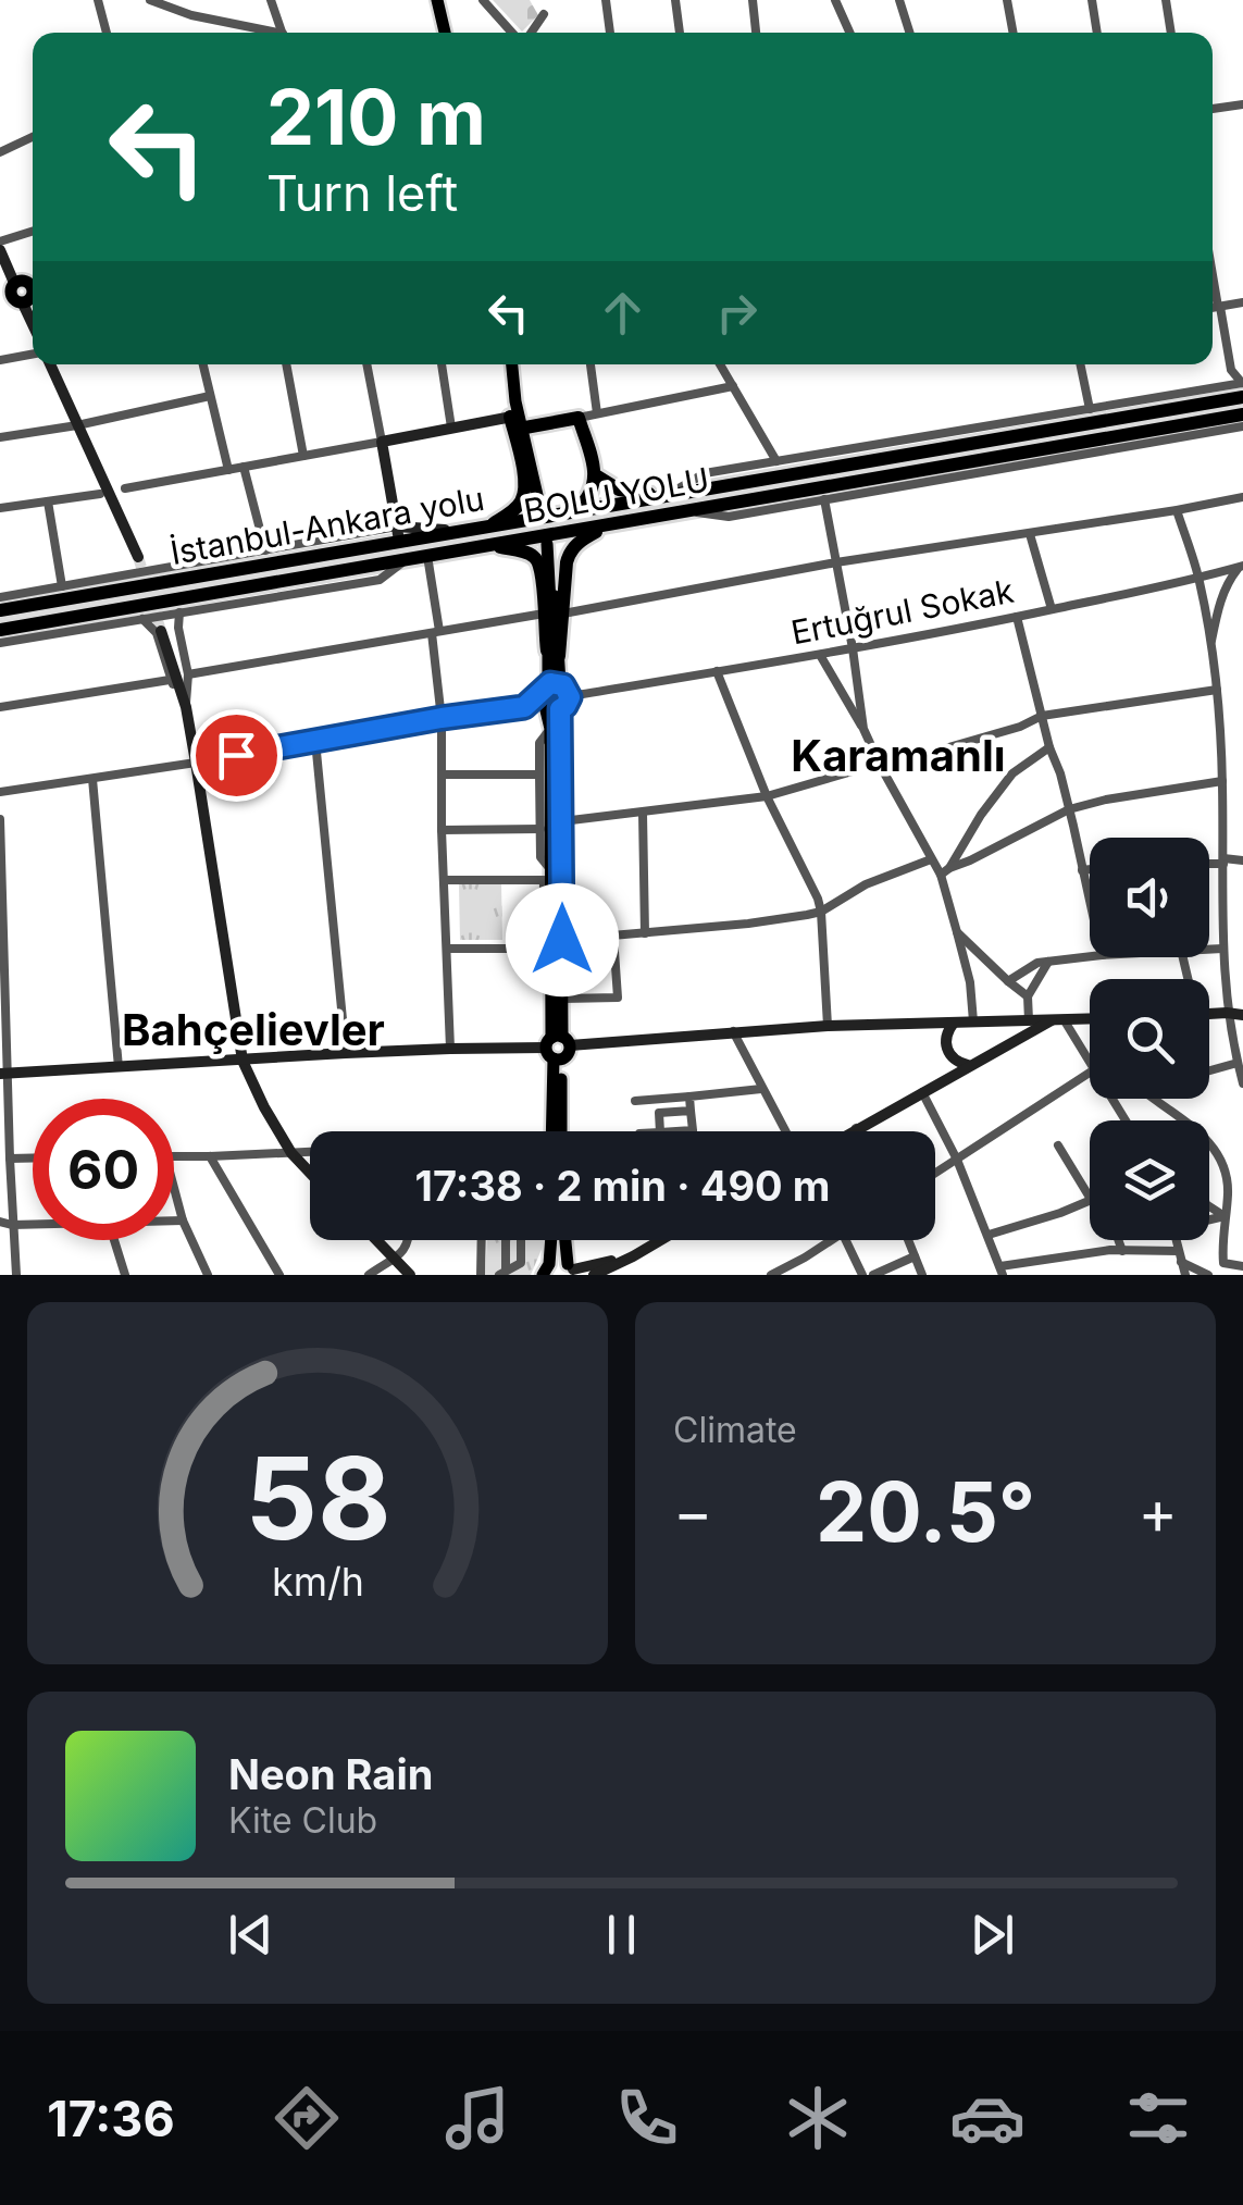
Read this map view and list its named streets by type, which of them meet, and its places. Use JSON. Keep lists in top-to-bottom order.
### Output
{
  "streets": {
    "highway": ["BOLU YOLU", "İstanbul-Ankara yolu"],
    "street": ["Ertuğrul Sokak"]
  },
  "districts": ["Karamanlı", "Bahçelievler"],
  "page": {
    "turn": ["210 m", "Turn left"],
    "limit": "60",
    "trip": "17:38 · 2 min · 490 m",
    "tile": "Climate",
    "heat": ["−", "20.5°", "+"],
    "song": ["Neon Rain", "Kite Club"],
    "tabs": "17:36",
    "gauge": ["58", "km/h"]
  }
}
